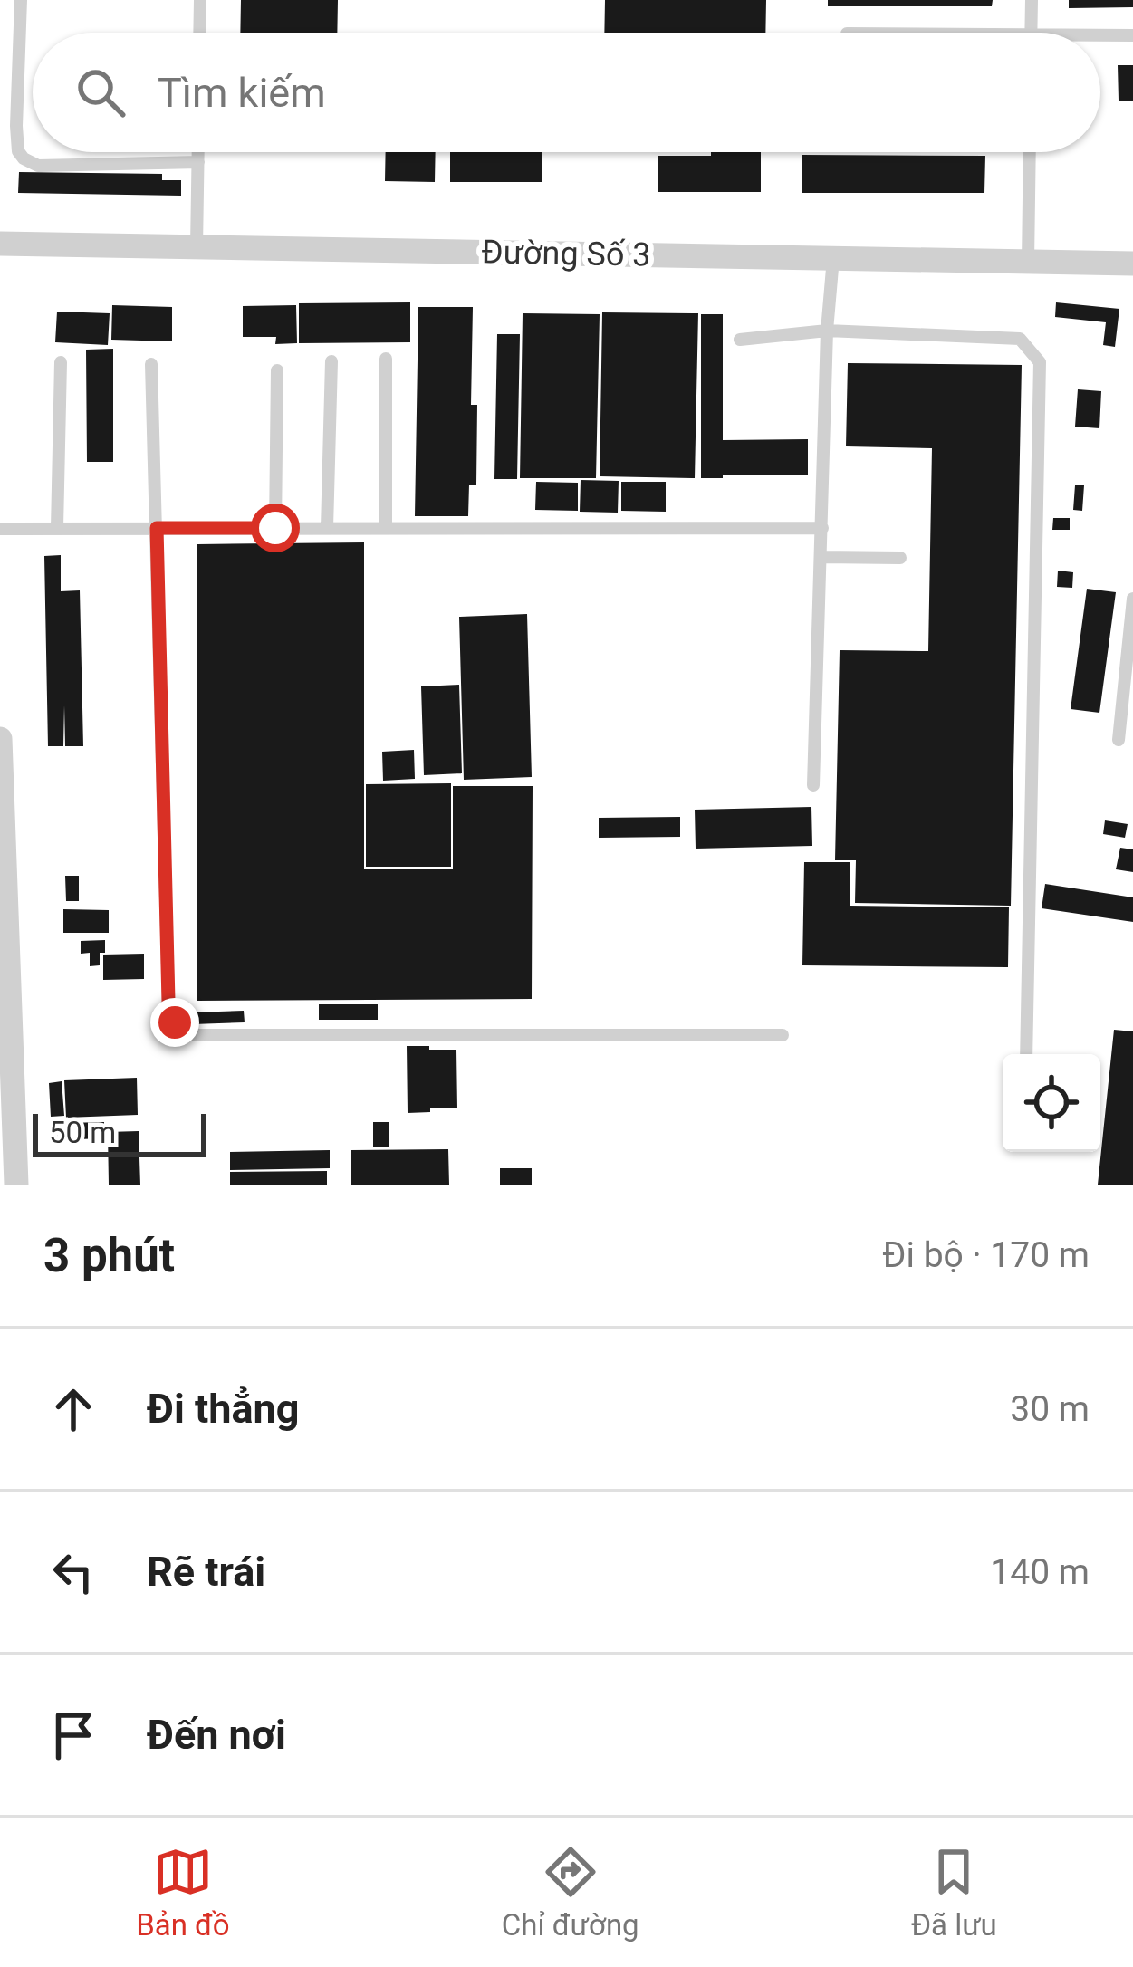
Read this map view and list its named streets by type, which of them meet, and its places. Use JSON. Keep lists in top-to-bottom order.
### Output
{
  "streets": {
    "street": ["Đường Số 3"]
  },
  "scale_bar": "50 m",
  "page": {
    "search": "Tìm kiếm",
    "scale": "50 m",
    "heading": ["3 phút", "Đi bộ · 170 m"],
    "list": [
      ["Đi thẳng", "30 m"],
      ["Rẽ trái", "140 m"],
      "Đến nơi"
    ],
    "nav": ["Bản đồ", "Chỉ đường", "Đã lưu"]
  }
}
